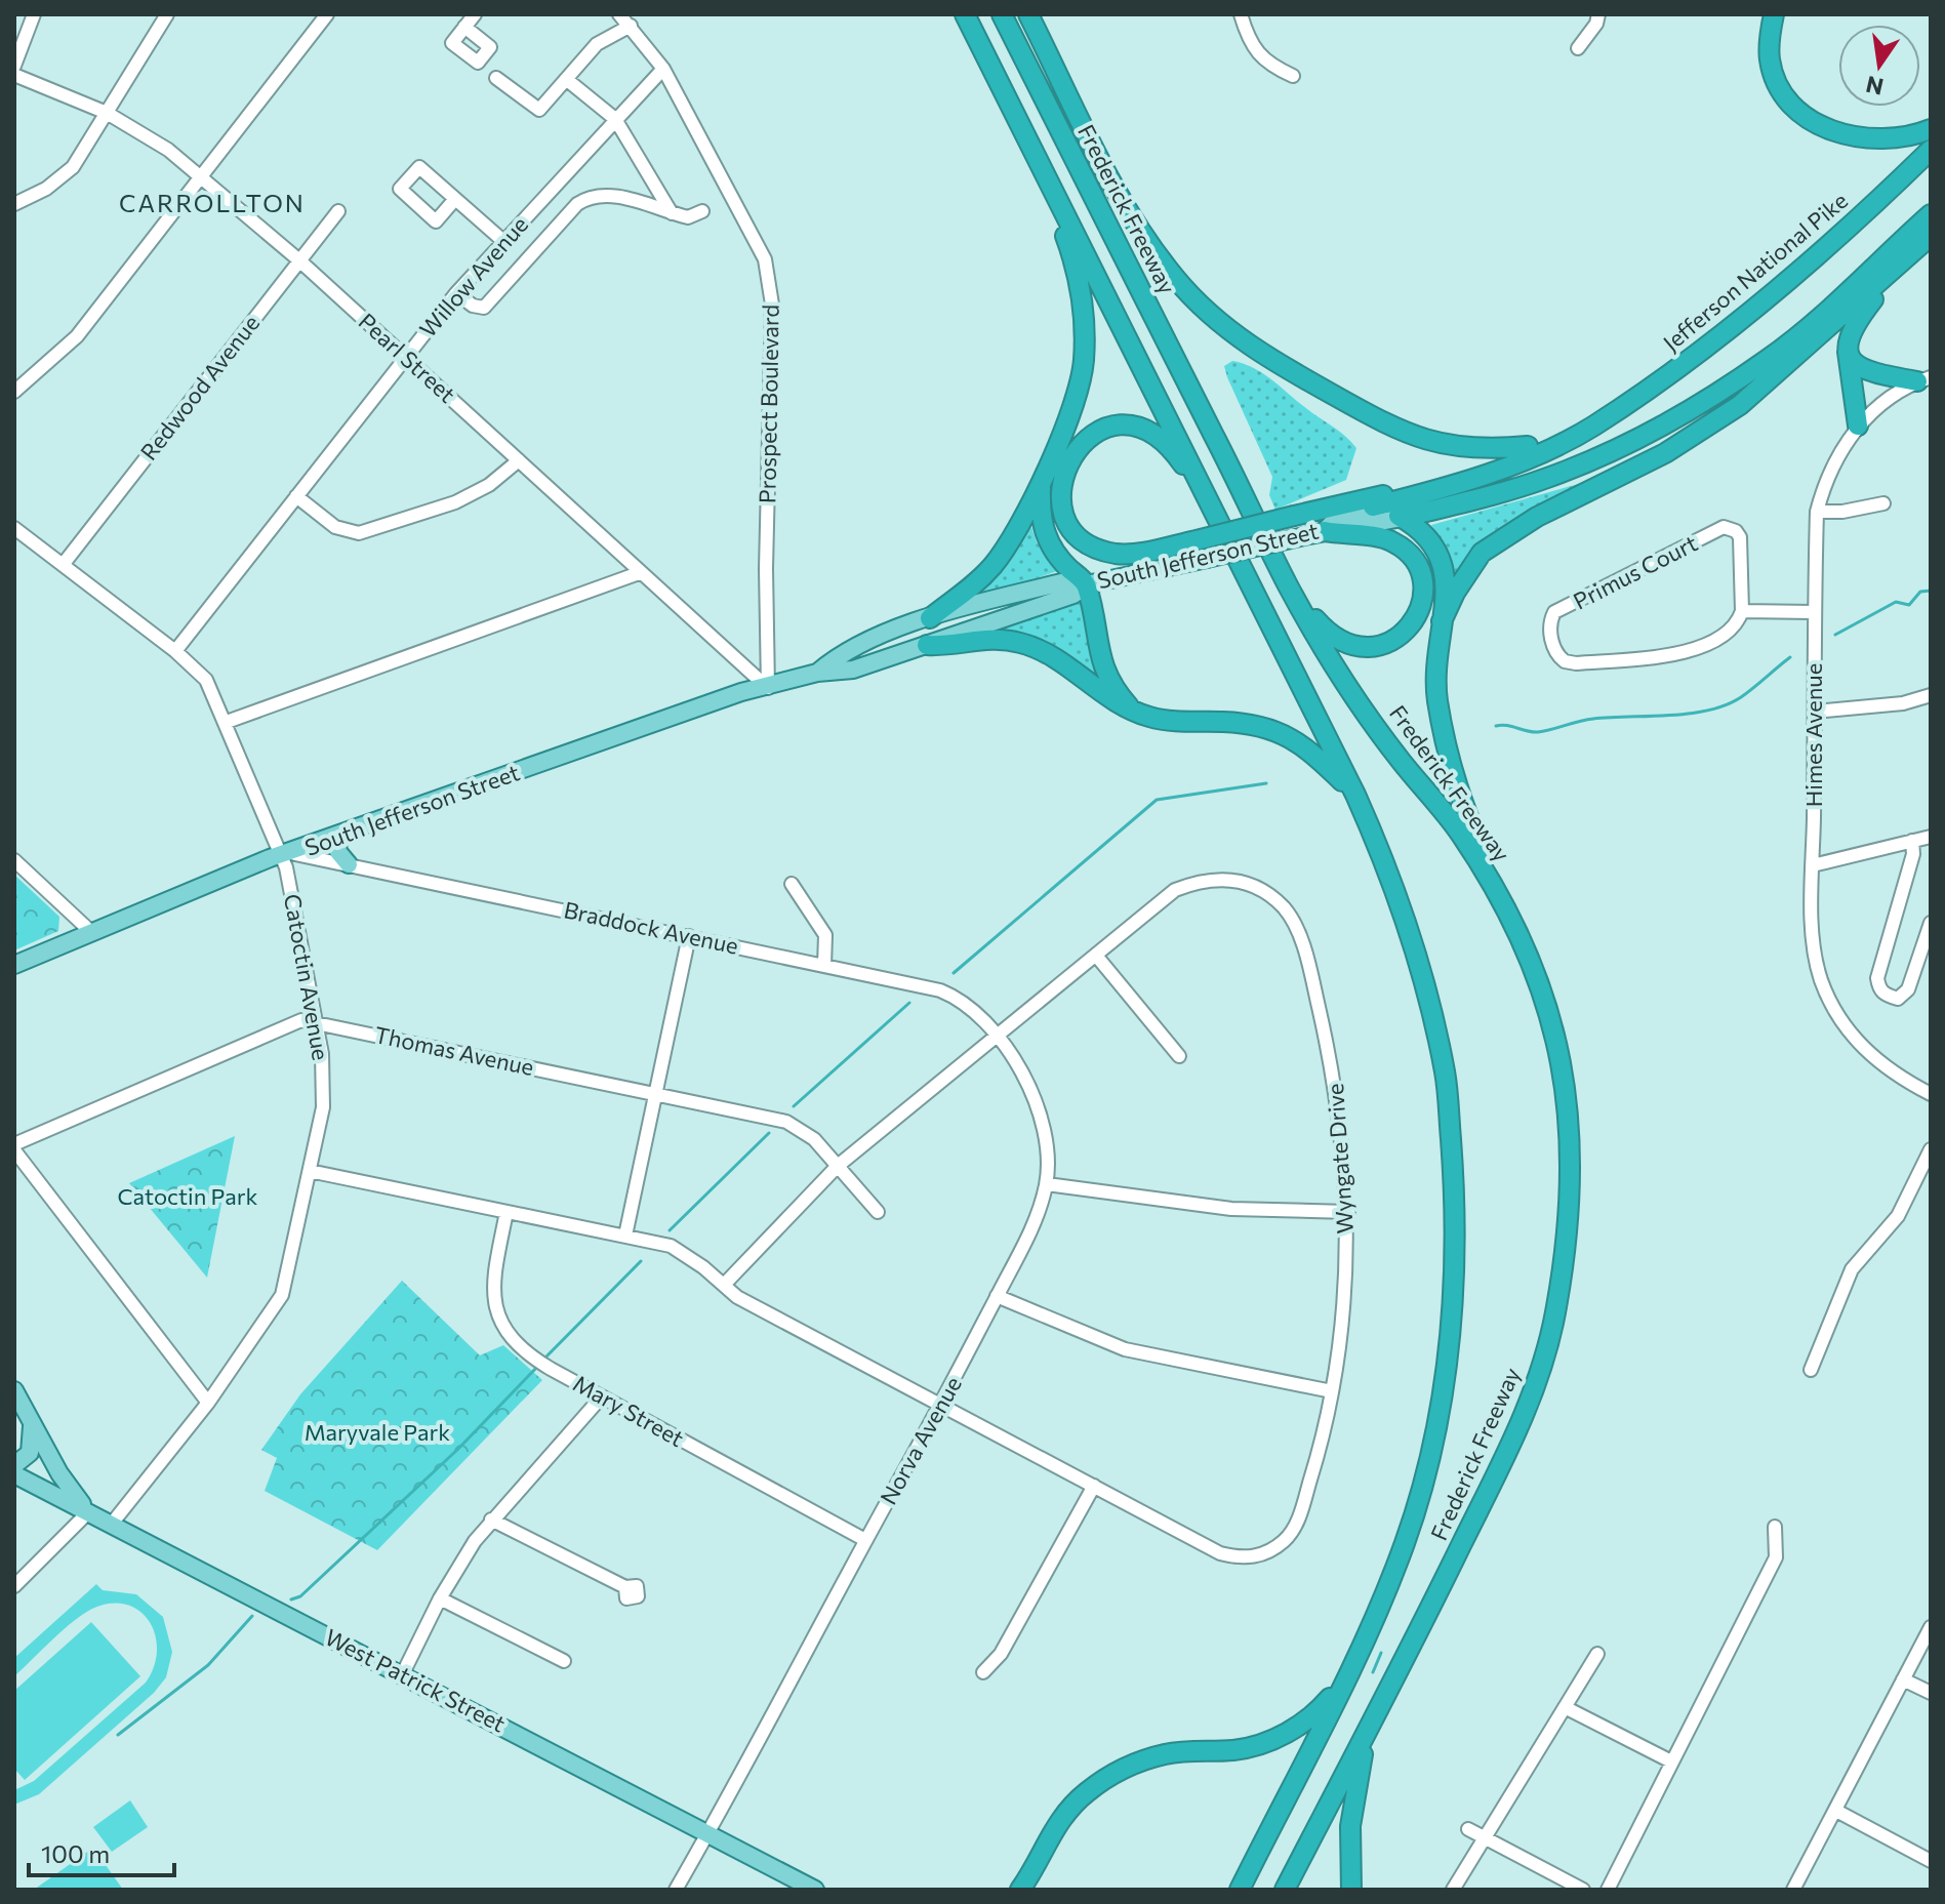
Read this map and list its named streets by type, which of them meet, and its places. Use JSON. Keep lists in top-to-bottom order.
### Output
{
  "streets": {
    "highway": ["Frederick Freeway", "Jefferson National Pike"],
    "main road": ["South Jefferson Street", "West Patrick Street"],
    "street": [
      "Willow Avenue",
      "Pearl Street",
      "Redwood Avenue",
      "Prospect Boulevard",
      "Primus Court",
      "Himes Avenue",
      "Braddock Avenue",
      "Catoctin Avenue",
      "Thomas Avenue",
      "Wyngate Drive",
      "Mary Street",
      "Norva Avenue"
    ]
  },
  "crossings": [
    ["Jefferson National Pike", "South Jefferson Street"],
    ["Willow Avenue", "Pearl Street"],
    ["Willow Avenue", "Prospect Boulevard"],
    ["Willow Avenue", "Catoctin Avenue"],
    ["Pearl Street", "Redwood Avenue"],
    ["Pearl Street", "Prospect Boulevard"],
    ["Pearl Street", "South Jefferson Street"],
    ["Redwood Avenue", "Catoctin Avenue"],
    ["Prospect Boulevard", "South Jefferson Street"],
    ["South Jefferson Street", "Braddock Avenue"],
    ["South Jefferson Street", "Catoctin Avenue"],
    ["Braddock Avenue", "Catoctin Avenue"],
    ["Braddock Avenue", "Wyngate Drive"],
    ["Braddock Avenue", "Norva Avenue"],
    ["Catoctin Avenue", "Thomas Avenue"],
    ["Catoctin Avenue", "West Patrick Street"],
    ["Thomas Avenue", "Wyngate Drive"],
    ["Wyngate Drive", "Norva Avenue"],
    ["Mary Street", "Norva Avenue"],
    ["Norva Avenue", "West Patrick Street"]
  ],
  "districts": ["CARROLLTON"],
  "parks": ["Catoctin Park", "Maryvale Park"],
  "scale_bar": "100 m",
  "north": "bottom"
}
